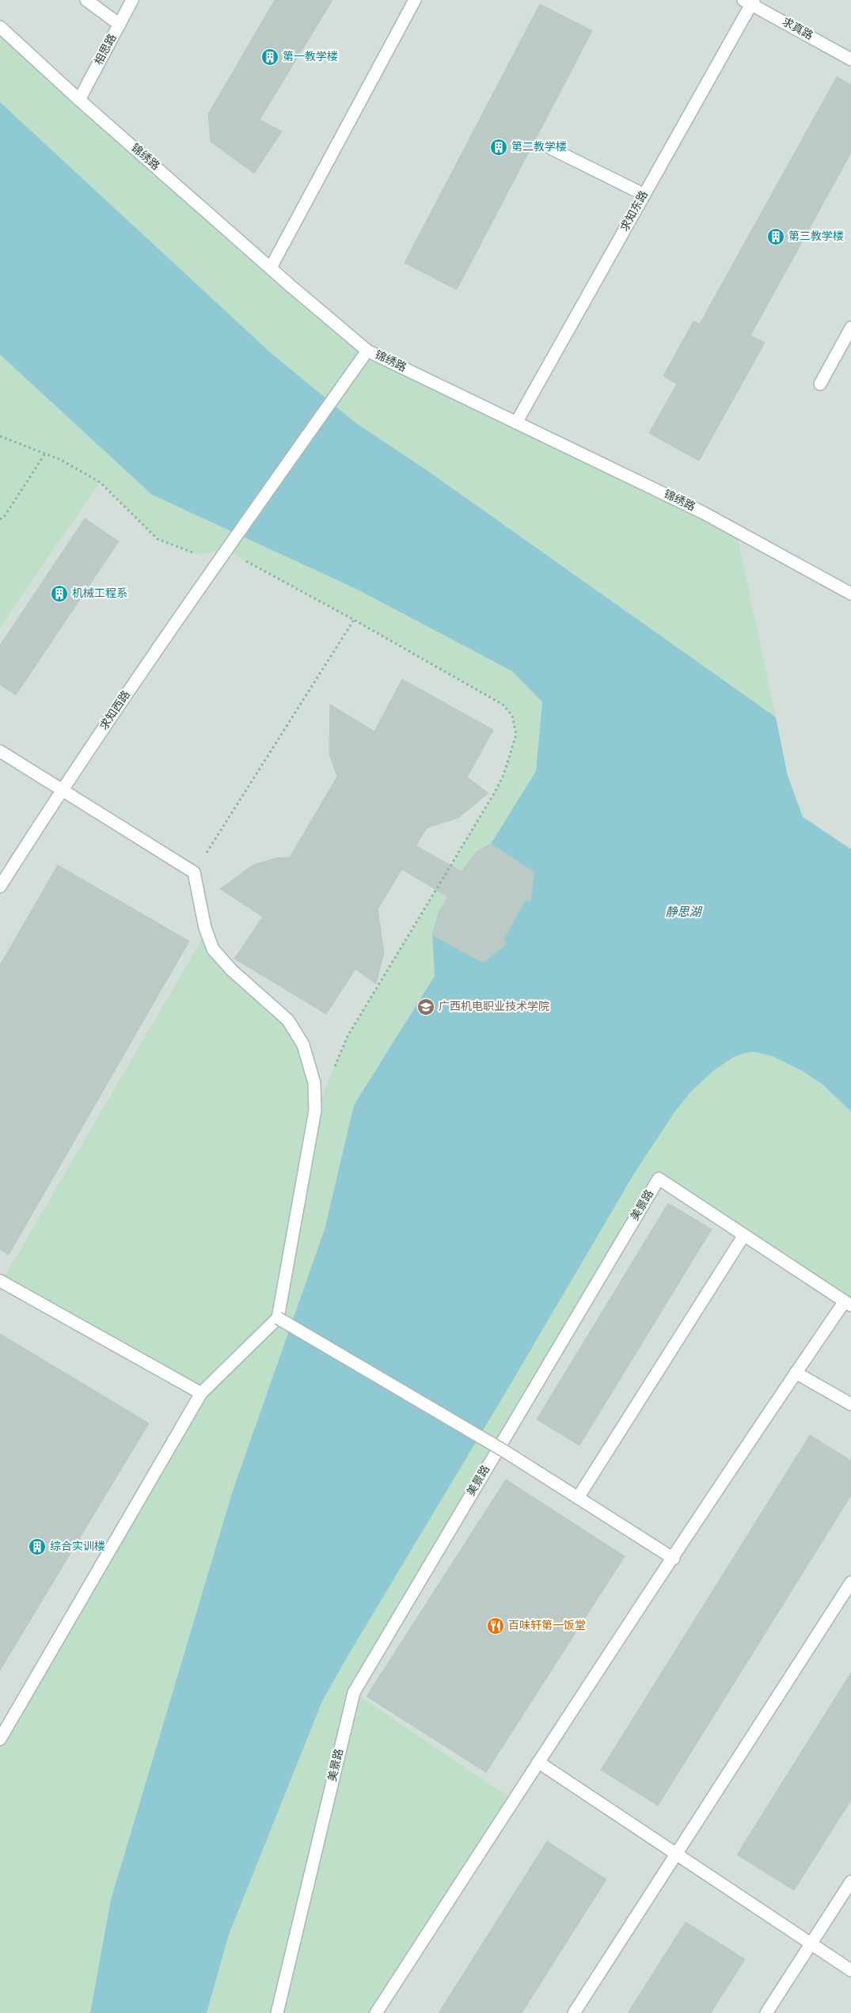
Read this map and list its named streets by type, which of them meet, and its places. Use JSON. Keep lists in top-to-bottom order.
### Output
{
  "streets": {
    "lane": [
      "求真路",
      "相思路",
      "锦绣路",
      "求知东路",
      "求知西路",
      "美景路"
    ]
  },
  "crossings": [
    ["求真路", "求知东路"],
    ["相思路", "锦绣路"],
    ["锦绣路", "求知东路"],
    ["锦绣路", "求知西路"]
  ],
  "water": ["静思湖"],
  "places": {
    "building": [
      "第一教学楼",
      "第二教学楼",
      "第三教学楼",
      "机械工程系",
      "综合实训楼"
    ],
    "school or university": ["广西机电职业技术学院"],
    "restaurant": ["百味轩第一饭堂"]
  }
}
